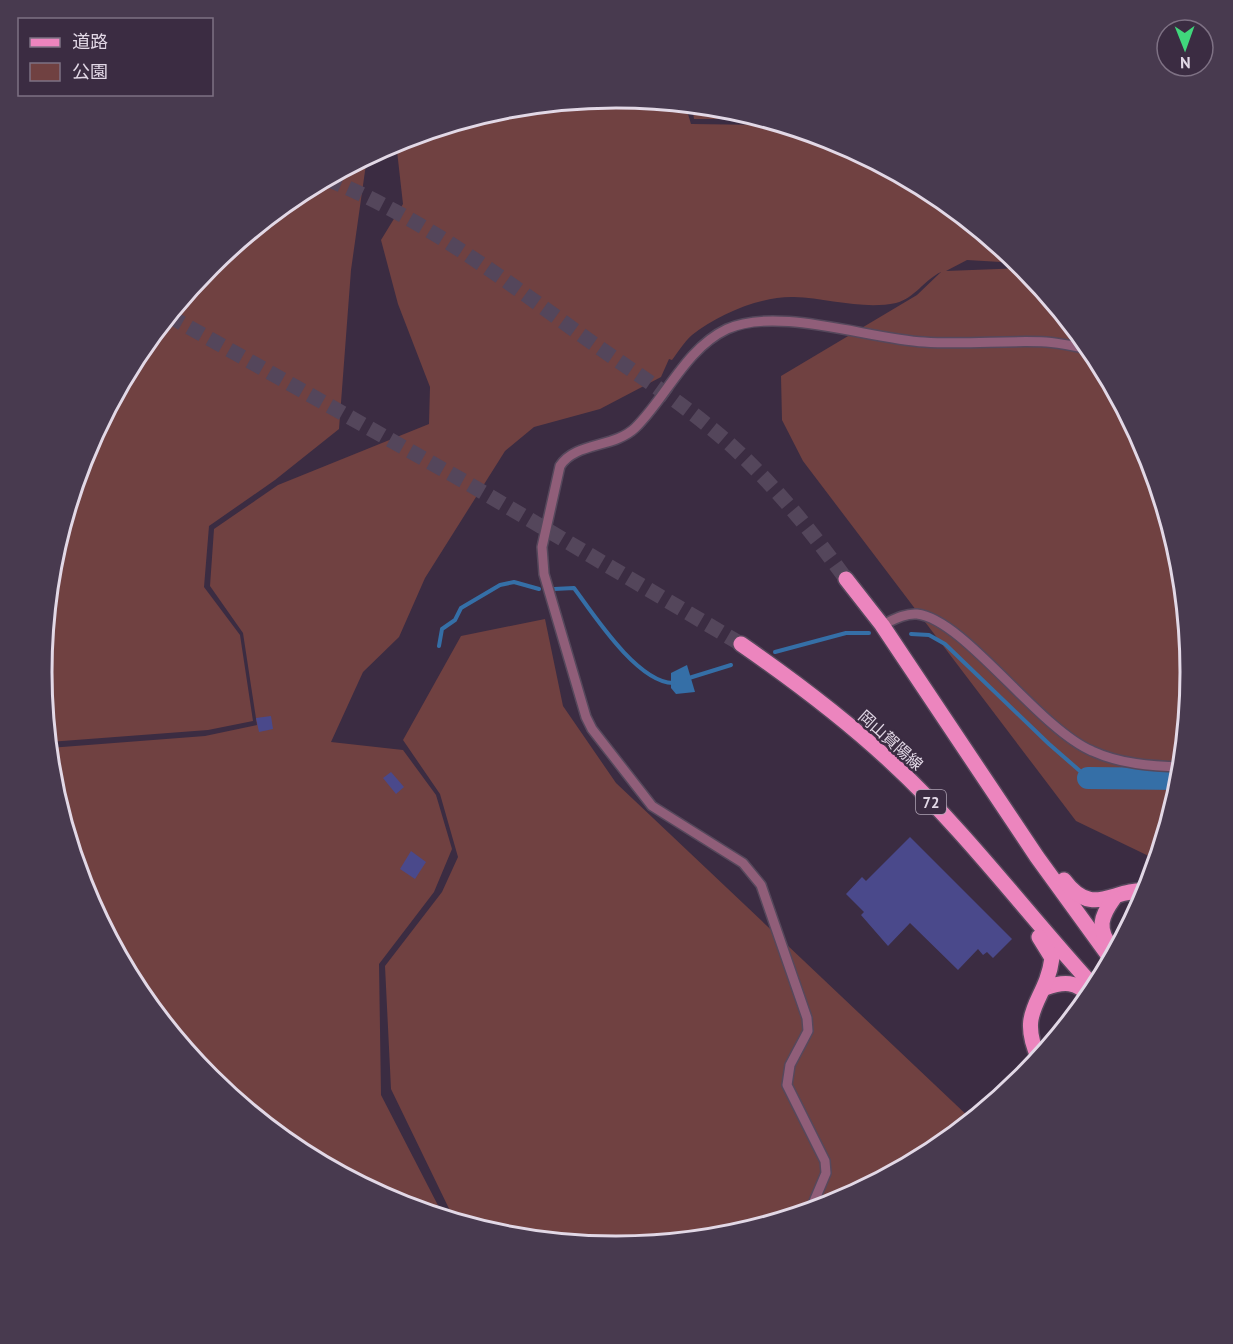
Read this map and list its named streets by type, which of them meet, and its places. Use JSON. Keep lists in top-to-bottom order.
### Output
{
  "streets": {
    "main road": ["岡山賀陽線", "72"]
  },
  "legend": ["道路", "公園"],
  "north": "bottom"
}
